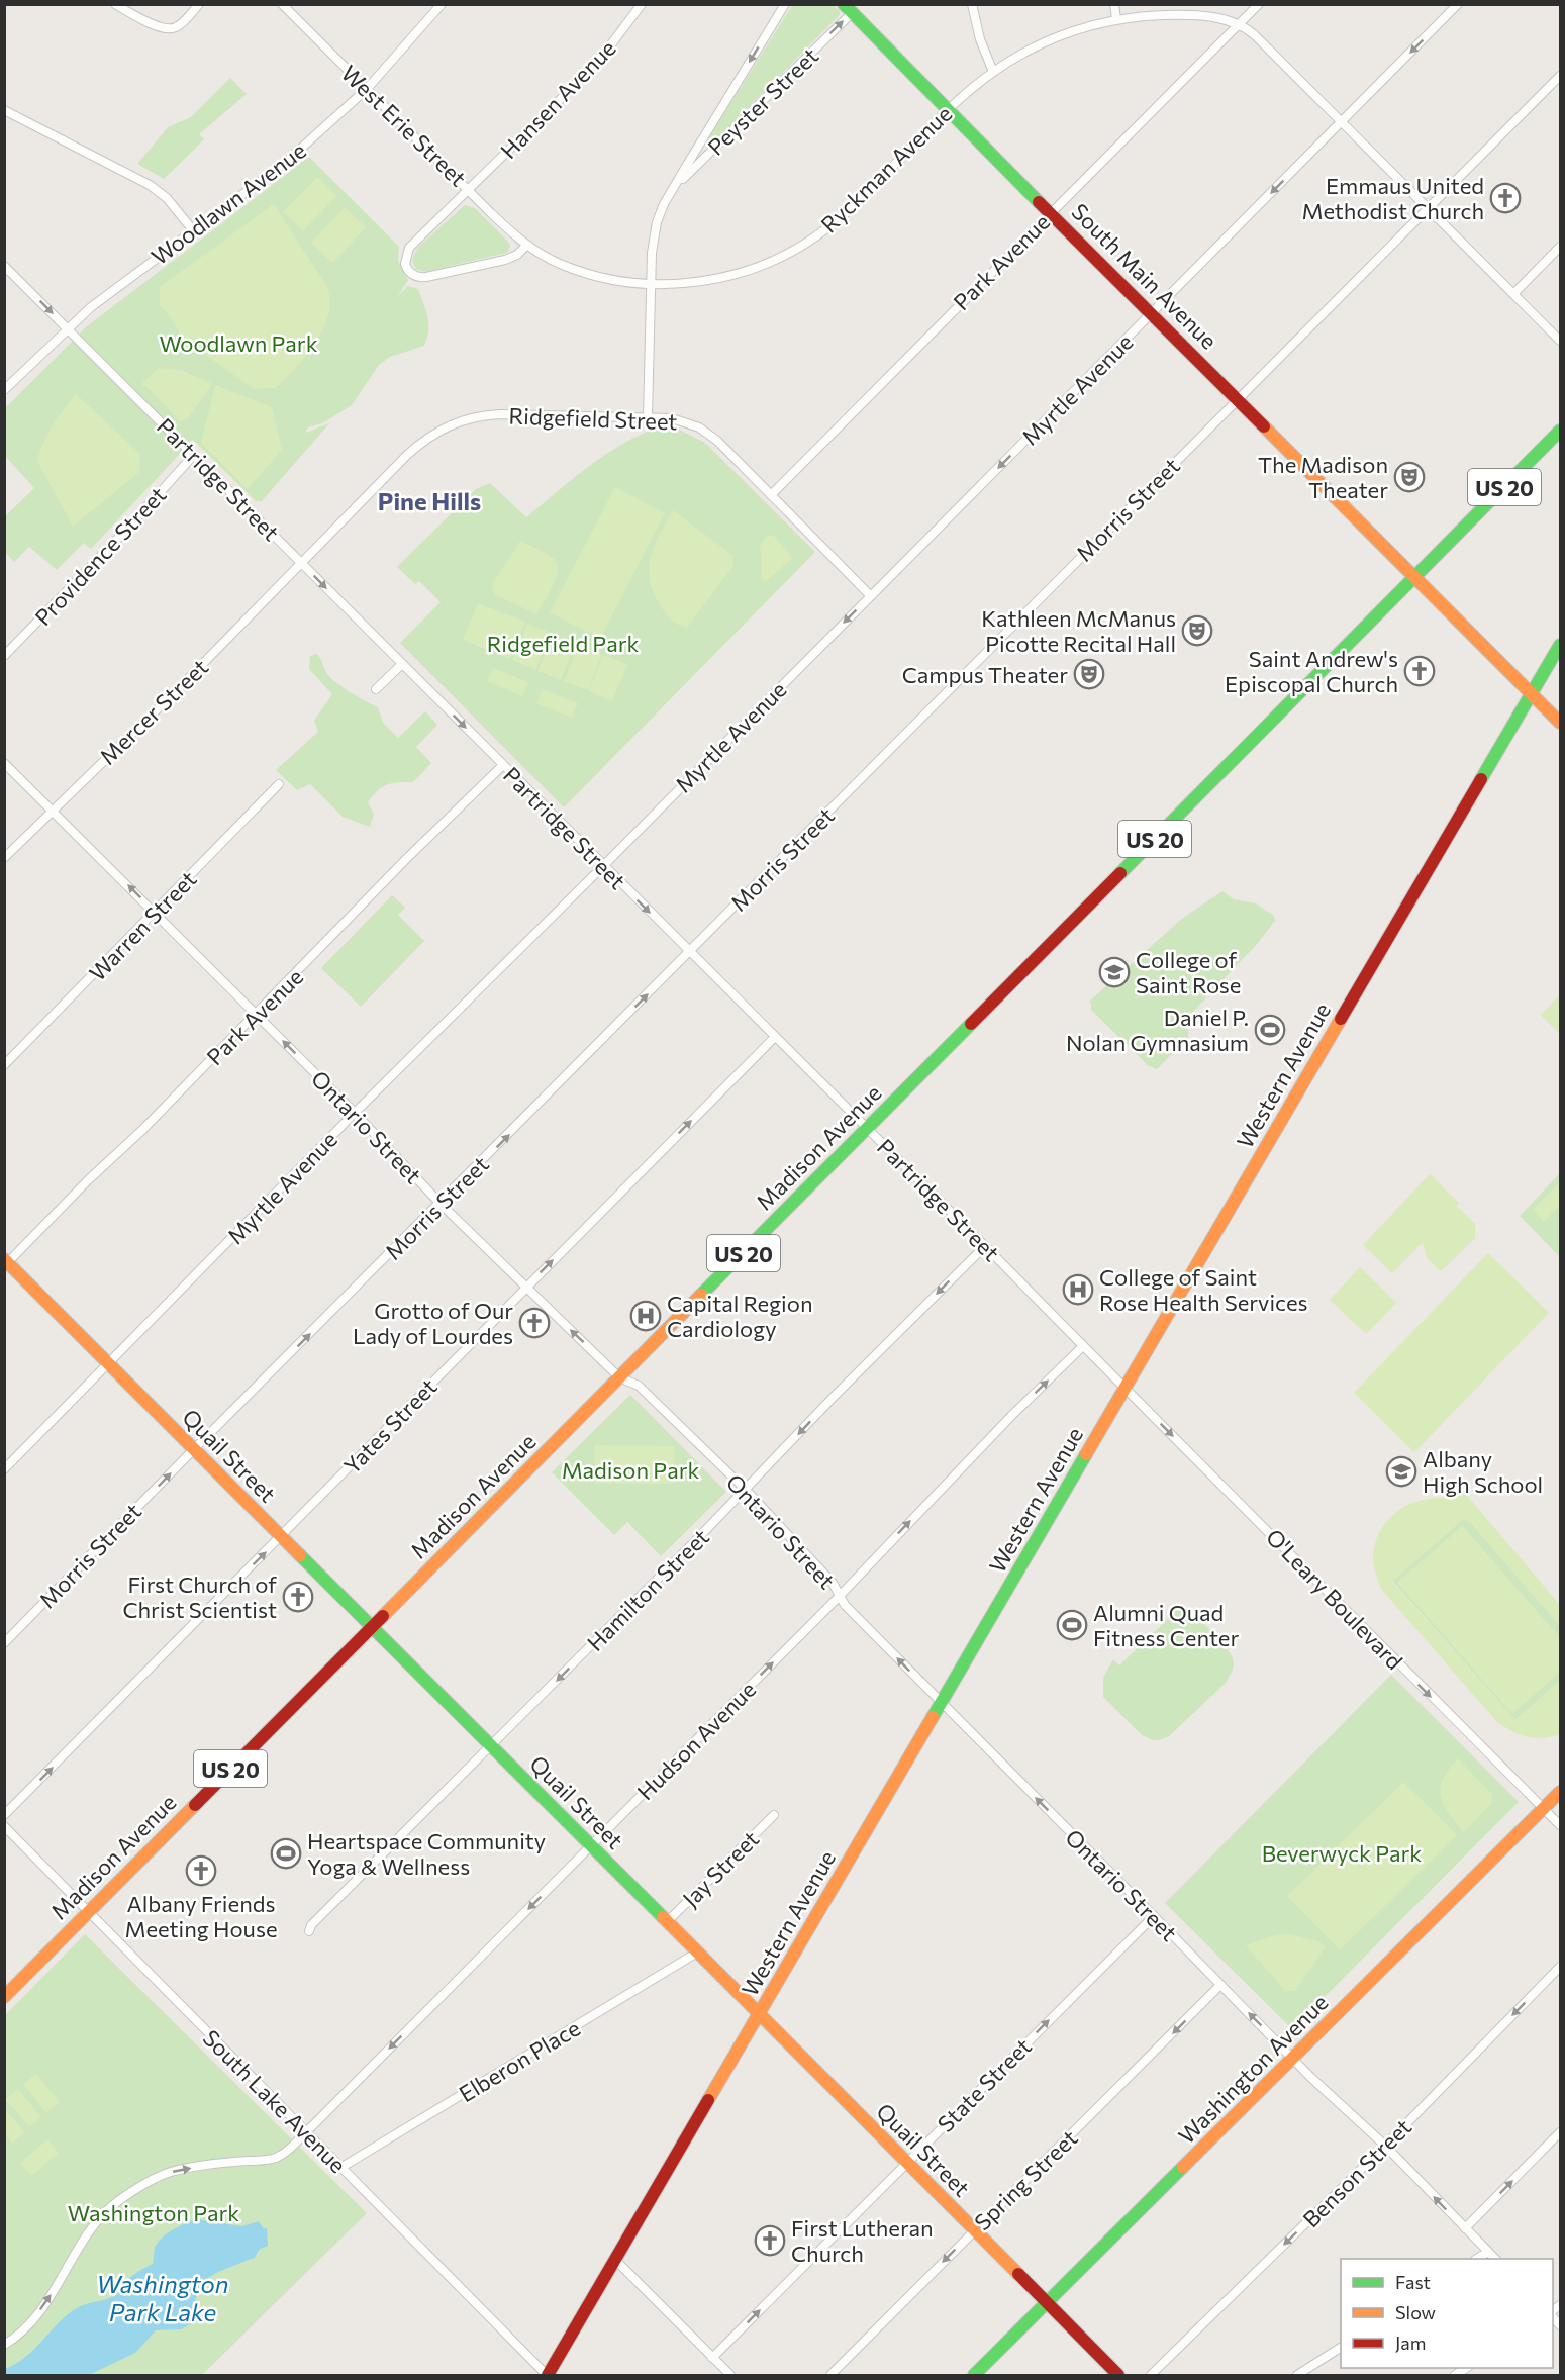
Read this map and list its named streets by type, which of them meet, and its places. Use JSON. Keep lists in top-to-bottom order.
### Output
{
  "streets": {
    "street": [
      "Hansen Avenue",
      "Peyster Street",
      "West Erie Street",
      "Ryckman Avenue",
      "Woodlawn Avenue",
      "Park Avenue",
      "South Main Avenue",
      "Myrtle Avenue",
      "Ridgefield Street",
      "Partridge Street",
      "US 20",
      "Morris Street",
      "Providence Street",
      "Mercer Street",
      "Warren Street",
      "Western Avenue",
      "Ontario Street",
      "Madison Avenue",
      "Yates Street",
      "Quail Street",
      "Hamilton Street",
      "O'Leary Boulevard",
      "Hudson Avenue",
      "Jay Street",
      "Elberon Place",
      "Washington Avenue",
      "State Street",
      "South Lake Avenue",
      "Benson Street",
      "Spring Street"
    ]
  },
  "crossings": [
    ["Hansen Avenue", "West Erie Street"],
    ["Peyster Street", "Ryckman Avenue"],
    ["Peyster Street", "South Main Avenue"],
    ["Peyster Street", "Ridgefield Street"],
    ["West Erie Street", "Ryckman Avenue"],
    ["West Erie Street", "Woodlawn Avenue"],
    ["Ryckman Avenue", "Park Avenue"],
    ["Ryckman Avenue", "South Main Avenue"],
    ["Woodlawn Avenue", "Partridge Street"],
    ["Park Avenue", "South Main Avenue"],
    ["Park Avenue", "Ridgefield Street"],
    ["Park Avenue", "Partridge Street"],
    ["Park Avenue", "Ontario Street"],
    ["Park Avenue", "Quail Street"],
    ["South Main Avenue", "Myrtle Avenue"],
    ["South Main Avenue", "Morris Street"],
    ["South Main Avenue", "Western Avenue"],
    ["South Main Avenue", "Madison Avenue"],
    ["Myrtle Avenue", "Ridgefield Street"],
    ["Myrtle Avenue", "Partridge Street"],
    ["Myrtle Avenue", "Ontario Street"],
    ["Myrtle Avenue", "Quail Street"],
    ["Ridgefield Street", "Partridge Street"],
    ["Ridgefield Street", "Mercer Street"],
    ["Partridge Street", "Morris Street"],
    ["Partridge Street", "Providence Street"],
    ["Partridge Street", "Mercer Street"],
    ["Partridge Street", "Western Avenue"],
    ["Partridge Street", "Madison Avenue"],
    ["Partridge Street", "Yates Street"],
    ["Partridge Street", "Hamilton Street"],
    ["Partridge Street", "O'Leary Boulevard"],
    ["Partridge Street", "Hudson Avenue"],
    ["Morris Street", "Ontario Street"],
    ["Morris Street", "Quail Street"],
    ["Mercer Street", "Ontario Street"],
    ["Warren Street", "Ontario Street"],
    ["Western Avenue", "Ontario Street"],
    ["Western Avenue", "Quail Street"],
    ["Western Avenue", "O'Leary Boulevard"],
    ["Western Avenue", "South Lake Avenue"],
    ["Ontario Street", "Madison Avenue"],
    ["Ontario Street", "Yates Street"],
    ["Ontario Street", "Hamilton Street"],
    ["Ontario Street", "Hudson Avenue"],
    ["Ontario Street", "Washington Avenue"],
    ["Ontario Street", "State Street"],
    ["Ontario Street", "Benson Street"],
    ["Ontario Street", "Spring Street"],
    ["Madison Avenue", "Quail Street"],
    ["Madison Avenue", "South Lake Avenue"],
    ["Yates Street", "Quail Street"],
    ["Quail Street", "Hamilton Street"],
    ["Quail Street", "Hudson Avenue"],
    ["Quail Street", "Jay Street"],
    ["Quail Street", "Elberon Place"],
    ["Quail Street", "Washington Avenue"],
    ["Quail Street", "State Street"],
    ["Quail Street", "Spring Street"],
    ["O'Leary Boulevard", "Washington Avenue"],
    ["Hudson Avenue", "South Lake Avenue"],
    ["Elberon Place", "South Lake Avenue"]
  ],
  "one_way": [
    "Myrtle Avenue",
    "Morris Street",
    "Ontario Street",
    "Yates Street",
    "Hamilton Street",
    "O'Leary Boulevard",
    "State Street",
    "Benson Street",
    "Spring Street"
  ],
  "districts": ["Pine Hills"],
  "water": ["Washington Park Lake"],
  "parks": [
    "Woodlawn Park",
    "Ridgefield Park",
    "Madison Park",
    "Beverwyck Park",
    "Washington Park"
  ],
  "places": {
    "church": [
      "Emmaus United Methodist Church",
      "Saint Andrew's Episcopal Church",
      "Grotto of Our Lady of Lourdes",
      "First Church of Christ Scientist",
      "Albany Friends Meeting House",
      "First Lutheran Church"
    ],
    "theatre": ["The Madison Theater", "Kathleen McManus Picotte Recital Hall", "Campus Theater"],
    "school or university": ["College of Saint Rose", "Albany High School"],
    "sports": ["Daniel P. Nolan Gymnasium", "Alumni Quad Fitness Center", "Heartspace Community Yoga & Wellness"],
    "hospital": ["College of Saint Rose Health Services", "Capital Region Cardiology"]
  },
  "legend": ["Fast", "Slow", "Jam"]
}
